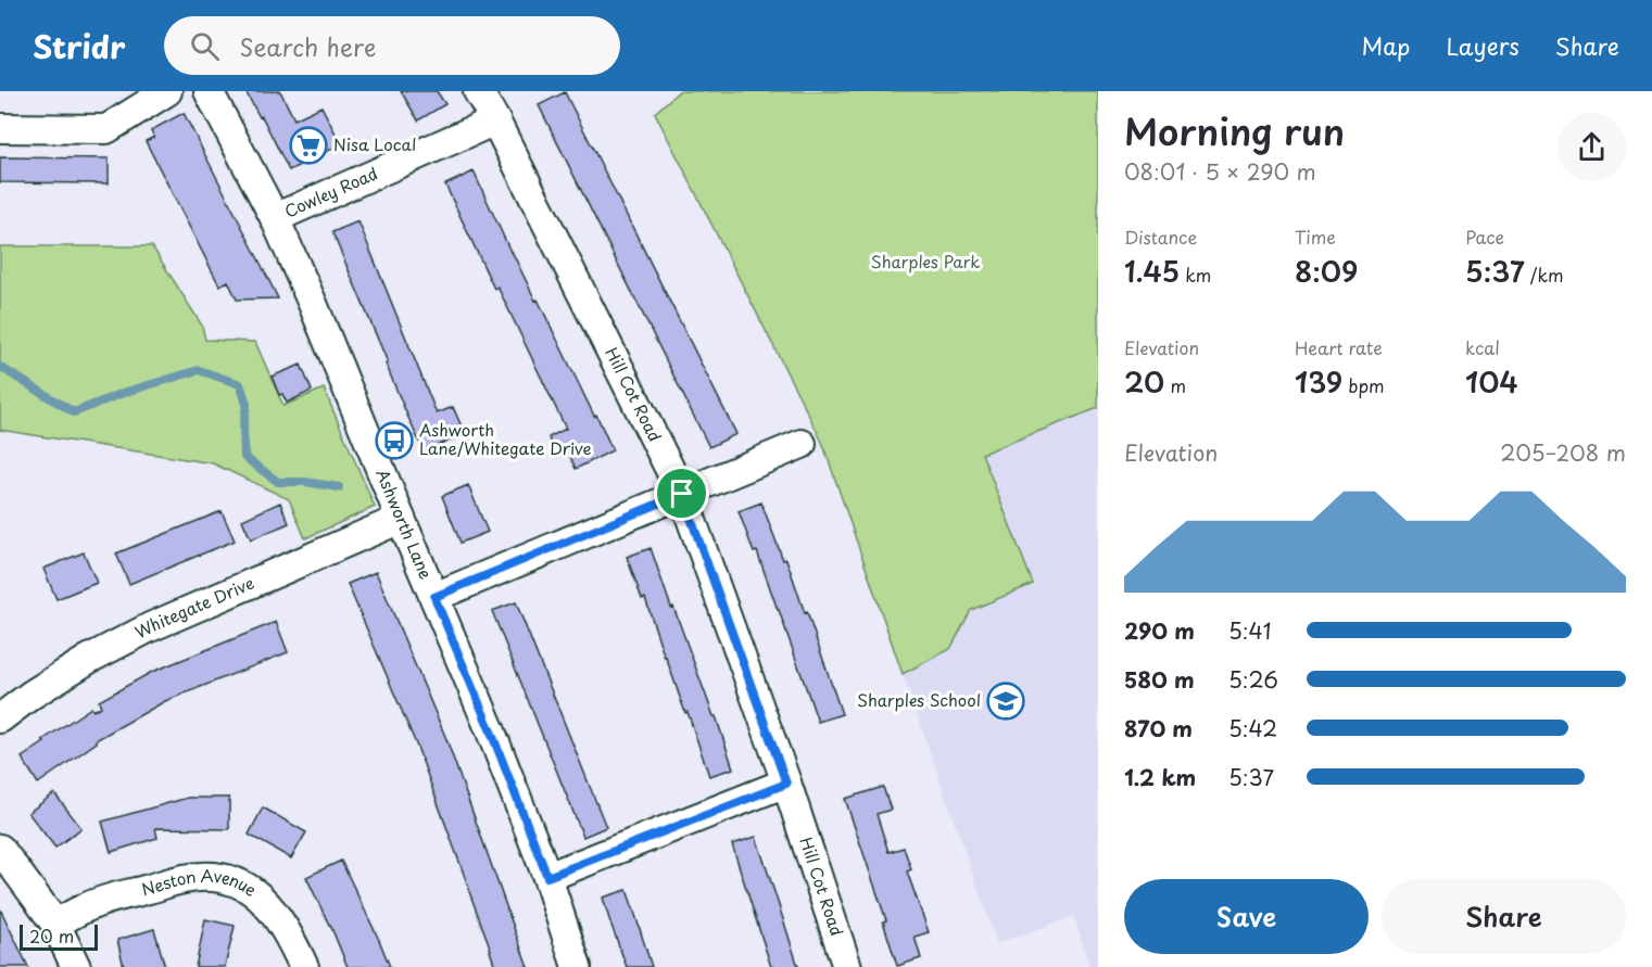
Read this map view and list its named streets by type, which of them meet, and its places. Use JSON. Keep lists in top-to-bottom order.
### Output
{
  "streets": {
    "street": [
      "Cowley Road",
      "Hill Cot Road",
      "Ashworth Lane",
      "Whitegate Drive",
      "Neston Avenue"
    ]
  },
  "crossings": [
    ["Cowley Road", "Hill Cot Road"],
    ["Cowley Road", "Ashworth Lane"],
    ["Ashworth Lane", "Whitegate Drive"]
  ],
  "parks": ["Sharples Park"],
  "places": {
    "supermarket": ["Nisa Local"],
    "bus stop": ["Ashworth Lane/Whitegate Drive"],
    "school or university": ["Sharples School"]
  },
  "scale_bar": "20 m",
  "page": {
    "header": "Stridr",
    "search": "Search here",
    "nav": ["Map", "Layers", "Share"],
    "heading": ["Morning run", "08:01 · 5 × 290 m"],
    "stats": [
      ["Distance", "1.45 km"],
      ["Time", "8:09"],
      ["Pace", "5:37 /km"],
      ["Elevation", "20 m"],
      ["Heart rate", "139 bpm"],
      ["kcal", "104"]
    ],
    "chart": ["Elevation", "205–208 m"],
    "list": [
      {
        "name": "290 m",
        "note": "5:41"
      },
      {
        "name": "580 m",
        "note": "5:26"
      },
      {
        "name": "870 m",
        "note": "5:42"
      },
      {
        "name": "1.2 km",
        "note": "5:37"
      }
    ],
    "buttons": ["Save", "Share"],
    "scale": "20 m"
  }
}
